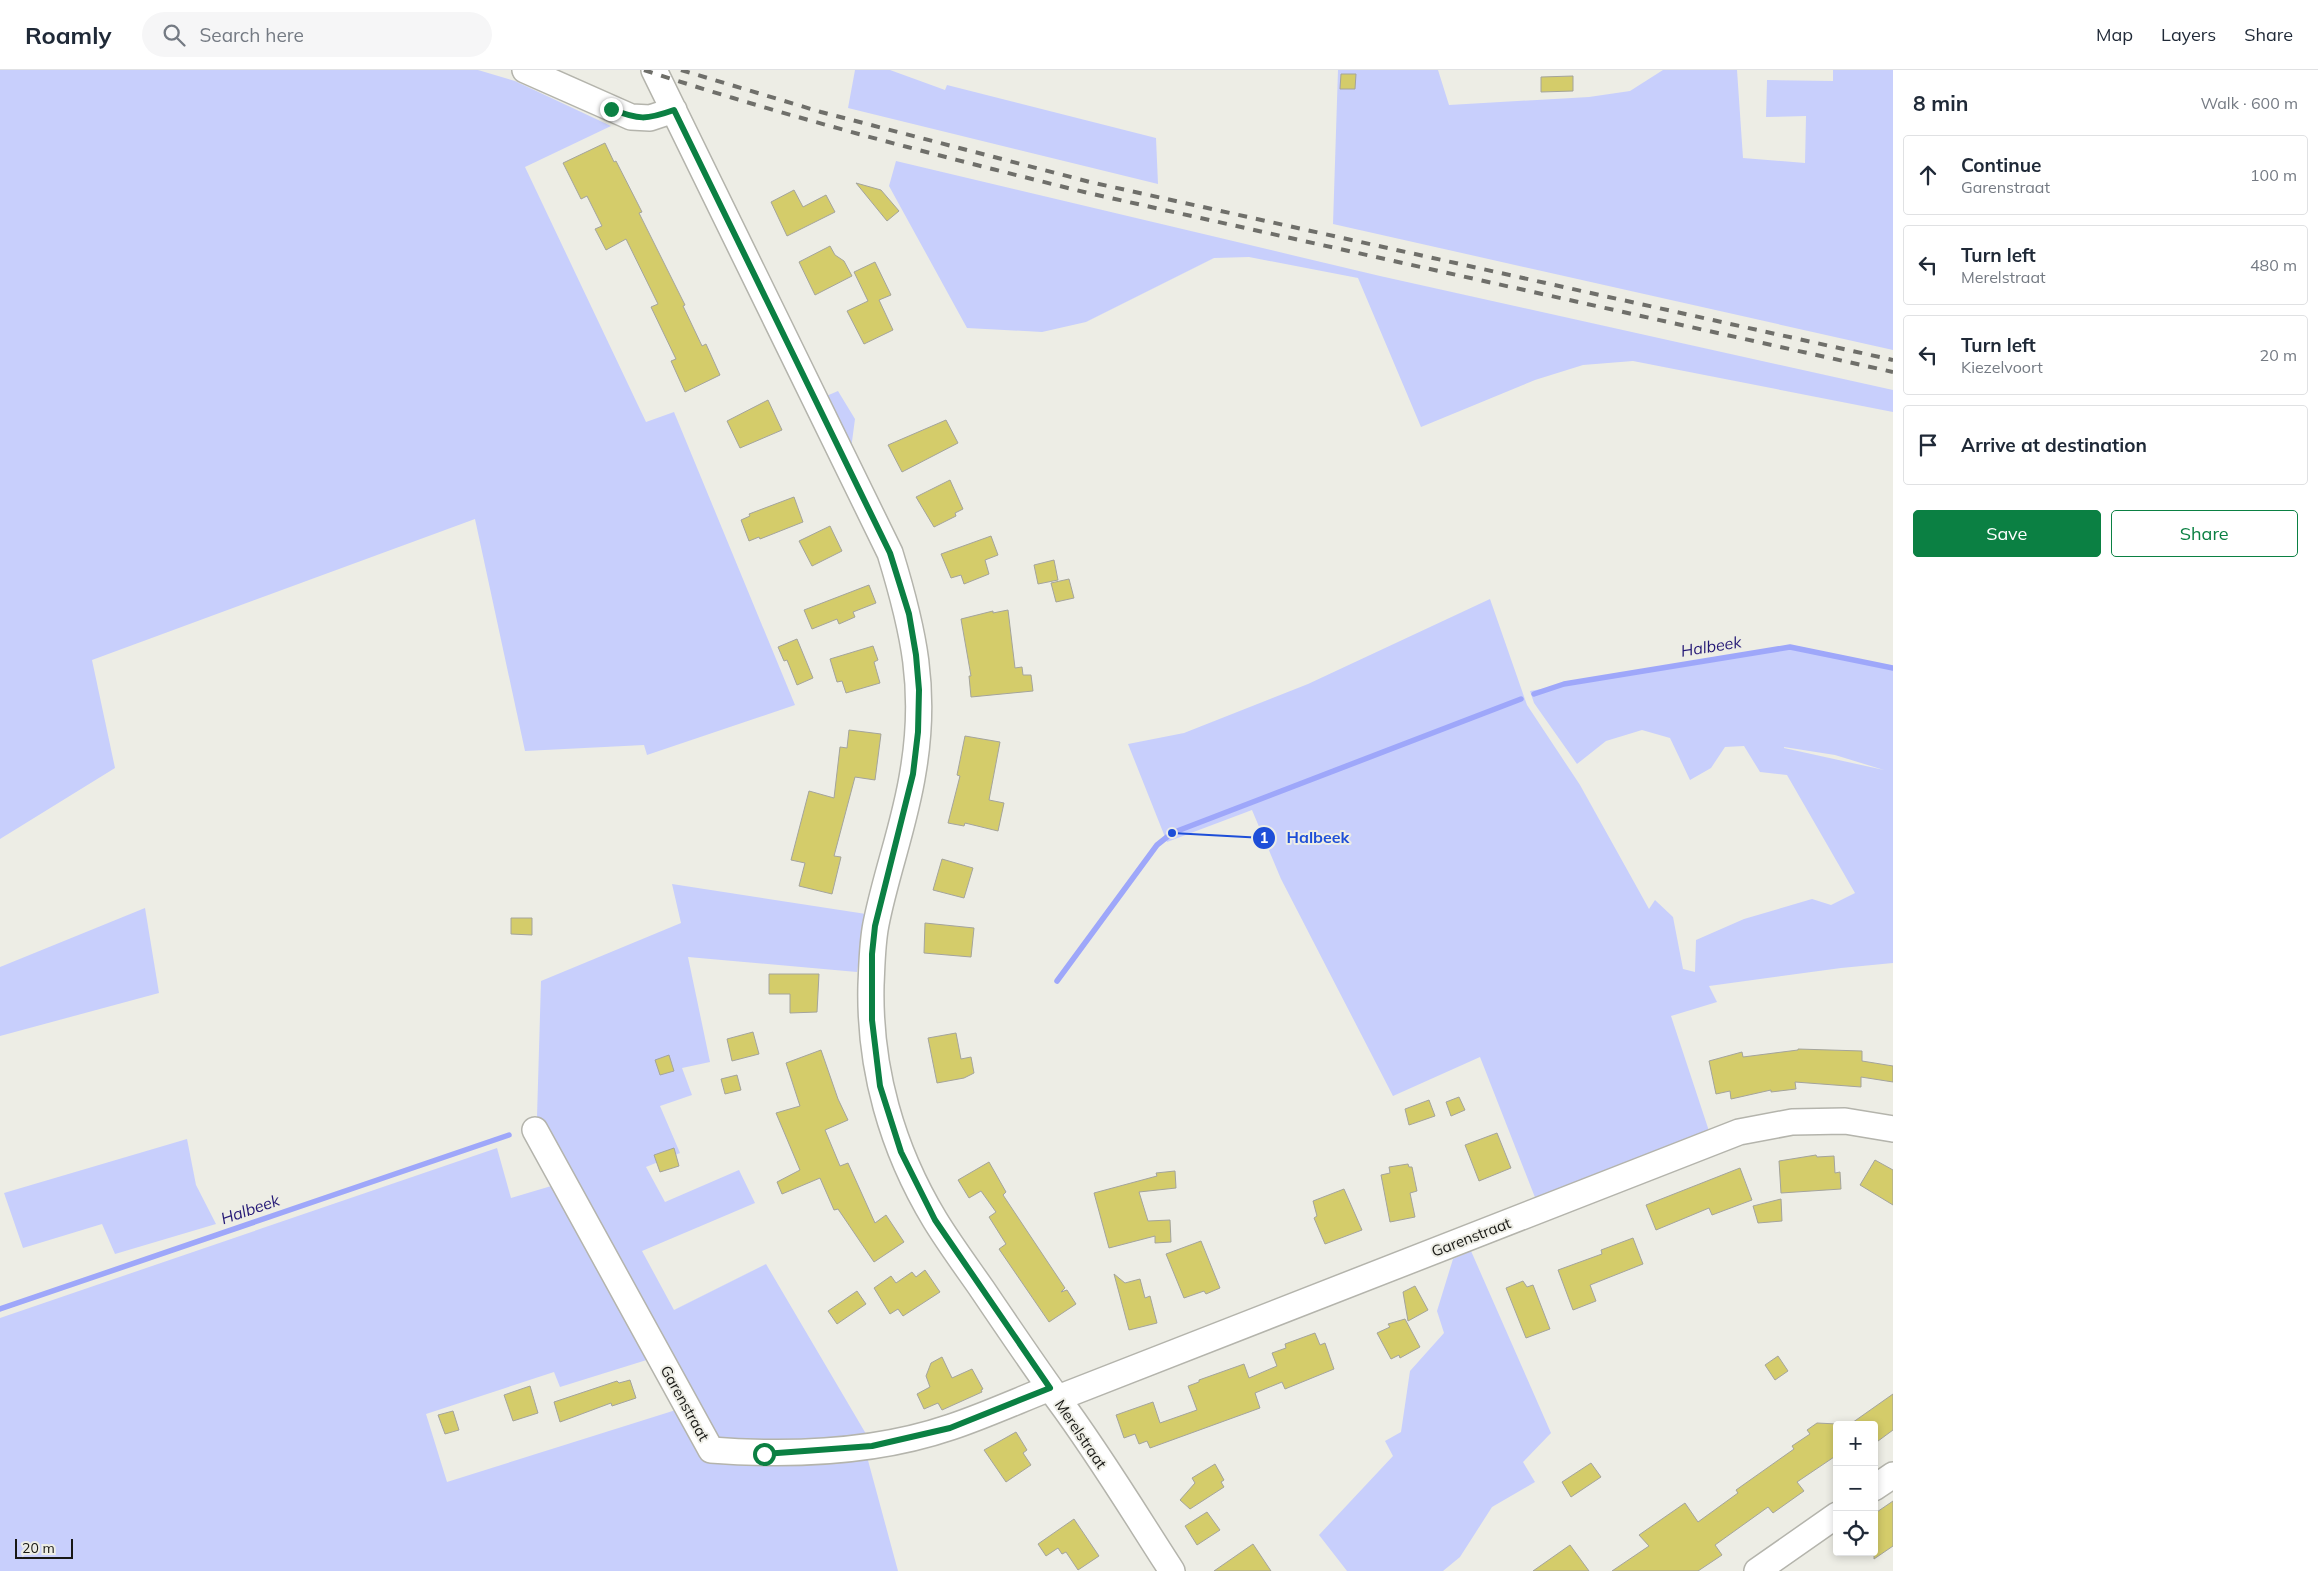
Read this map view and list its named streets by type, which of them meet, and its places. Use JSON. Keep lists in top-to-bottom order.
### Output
{
  "streets": {
    "street": ["Garenstraat", "Merelstraat"]
  },
  "crossings": [
    ["Garenstraat", "Merelstraat"]
  ],
  "water": ["Halbeek"],
  "places": ["Halbeek"],
  "scale_bar": "20 m",
  "page": {
    "header": "Roamly",
    "search": "Search here",
    "nav": ["Map", "Layers", "Share"],
    "heading": ["8 min", "Walk · 600 m"],
    "list": [
      ["Continue", "Garenstraat", "100 m"],
      ["Turn left", "Merelstraat", "480 m"],
      ["Turn left", "Kiezelvoort", "20 m"],
      "Arrive at destination"
    ],
    "buttons": ["Save", "Share"],
    "map_buttons": ["+", "−"],
    "scale": "20 m"
  }
}
